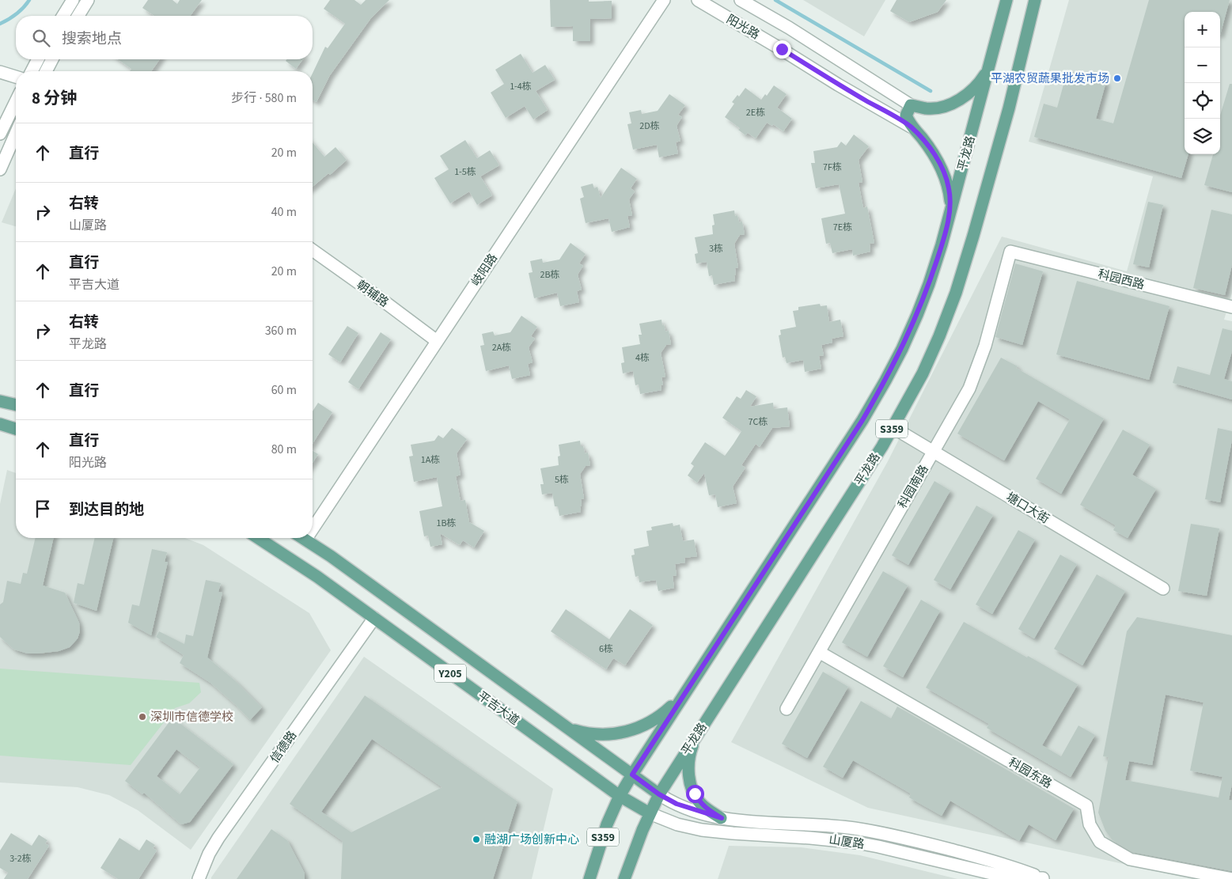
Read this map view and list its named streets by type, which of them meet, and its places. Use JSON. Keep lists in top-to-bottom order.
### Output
{
  "streets": {
    "main road": [
      "平龙路",
      "S359",
      "Y205",
      "平吉大道"
    ],
    "street": [
      "阳光路",
      "岐阳路",
      "科园西路",
      "朝辅路",
      "科园南路",
      "塘口大街",
      "信德路",
      "科园东路",
      "山厦路"
    ]
  },
  "crossings": [
    ["平龙路", "塘口大街"],
    ["平龙路", "平吉大道"],
    ["平龙路", "山厦路"],
    ["岐阳路", "朝辅路"],
    ["科园西路", "科园南路"],
    ["科园南路", "塘口大街"],
    ["科园南路", "科园东路"],
    ["平吉大道", "信德路"],
    ["平吉大道", "山厦路"]
  ],
  "places": ["平湖农贸蔬果批发市场", "深圳市信德学校", "融湖广场创新中心"],
  "house_numbers": [
    "1-4栋",
    "2E栋",
    "2D栋",
    "7F栋",
    "1-5栋",
    "7E栋",
    "3栋",
    "2B栋",
    "2A栋",
    "4栋",
    "7C栋",
    "1A栋",
    "5栋",
    "1B栋",
    "6栋",
    "3-2栋"
  ],
  "page": {
    "map_buttons": ["+", "−"],
    "search": "搜索地点",
    "heading": ["8 分钟", "步行 · 580 m"],
    "list": [
      ["直行", "20 m"],
      ["右转", "山厦路", "40 m"],
      ["直行", "平吉大道", "20 m"],
      ["右转", "平龙路", "360 m"],
      ["直行", "60 m"],
      ["直行", "阳光路", "80 m"],
      "到达目的地"
    ]
  }
}
